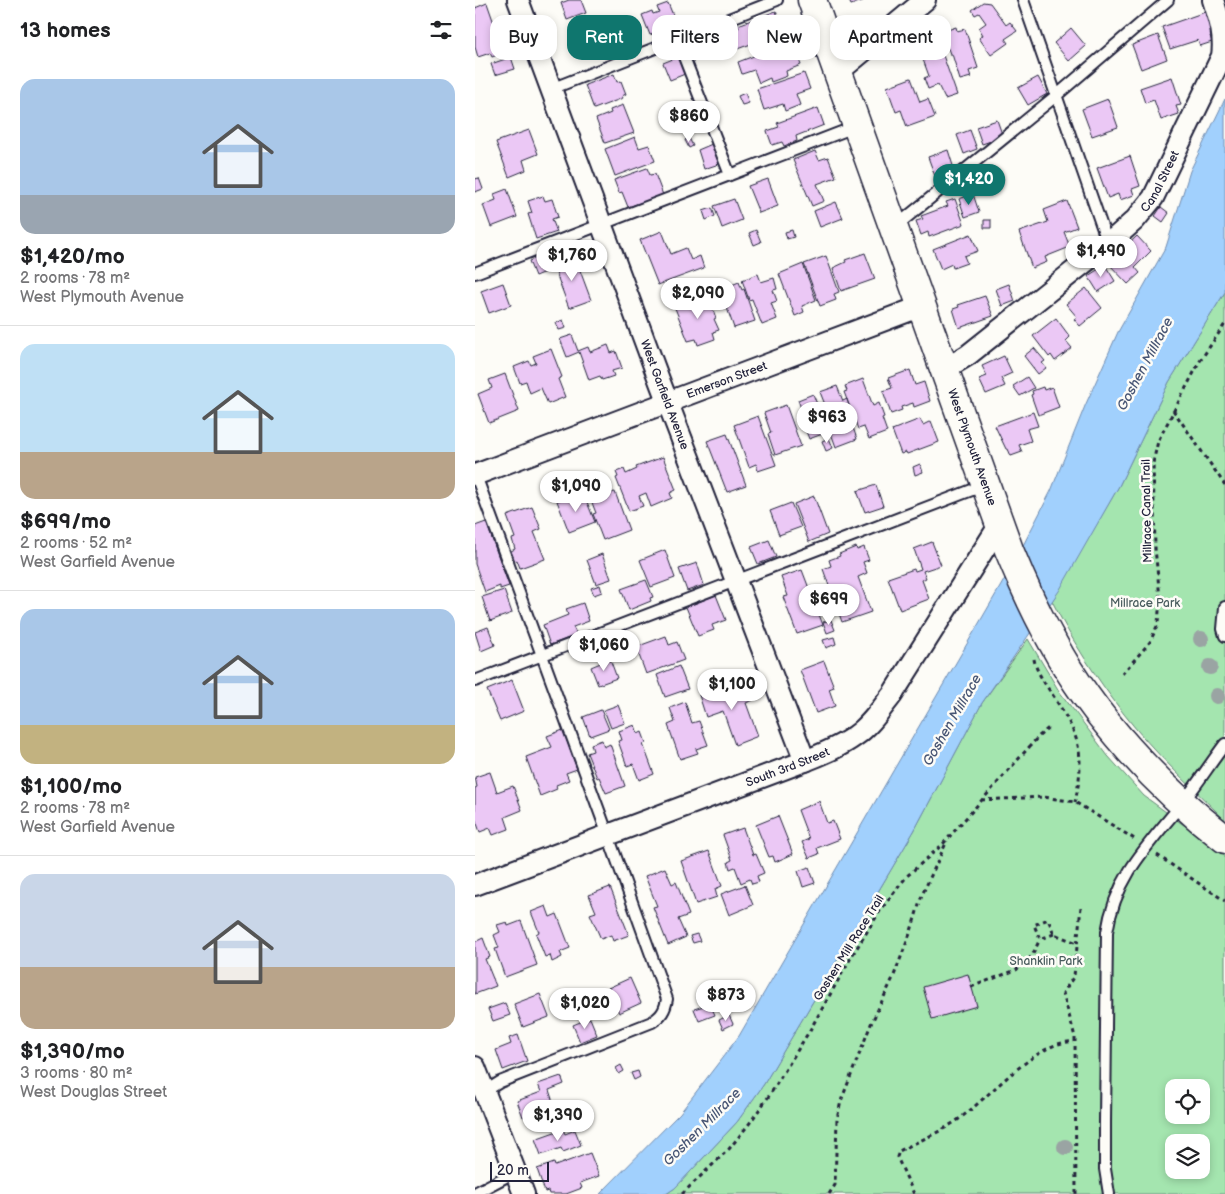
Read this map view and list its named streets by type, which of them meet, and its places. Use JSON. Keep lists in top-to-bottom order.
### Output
{
  "streets": {
    "main road": ["West Plymouth Avenue"],
    "street": [
      "Canal Street",
      "Emerson Street",
      "West Garfield Avenue",
      "South 3rd Street"
    ],
    "path": ["Millrace Canal Trail", "Goshen Mill Race Trail"]
  },
  "crossings": [
    ["Canal Street", "West Plymouth Avenue"],
    ["Emerson Street", "West Garfield Avenue"],
    ["Emerson Street", "West Plymouth Avenue"],
    ["West Garfield Avenue", "South 3rd Street"],
    ["West Plymouth Avenue", "South 3rd Street"]
  ],
  "water": ["Goshen Millrace"],
  "parks": ["Millrace Park", "Shanklin Park"],
  "scale_bar": "20 m",
  "page": {
    "heading": "13 homes",
    "chip": [
      "Buy",
      "Rent",
      "Filters",
      "New",
      "Apartment"
    ],
    "list": [
      {
        "name": "$1,420/mo",
        "note": "2 rooms · 78 m² · West Plymouth Avenue"
      },
      {
        "name": "$699/mo",
        "note": "2 rooms · 52 m² · West Garfield Avenue"
      },
      {
        "name": "$1,100/mo",
        "note": "2 rooms · 78 m² · West Garfield Avenue"
      },
      {
        "name": "$1,390/mo",
        "note": "3 rooms · 80 m² · West Douglas Street"
      }
    ],
    "price": [
      "$860",
      "$1,420",
      "$1,490",
      "$1,760",
      "$2,090",
      "$963",
      "$1,090",
      "$699",
      "$1,060",
      "$1,100",
      "$873",
      "$1,020",
      "$1,390"
    ],
    "scale": "20 m"
  }
}
